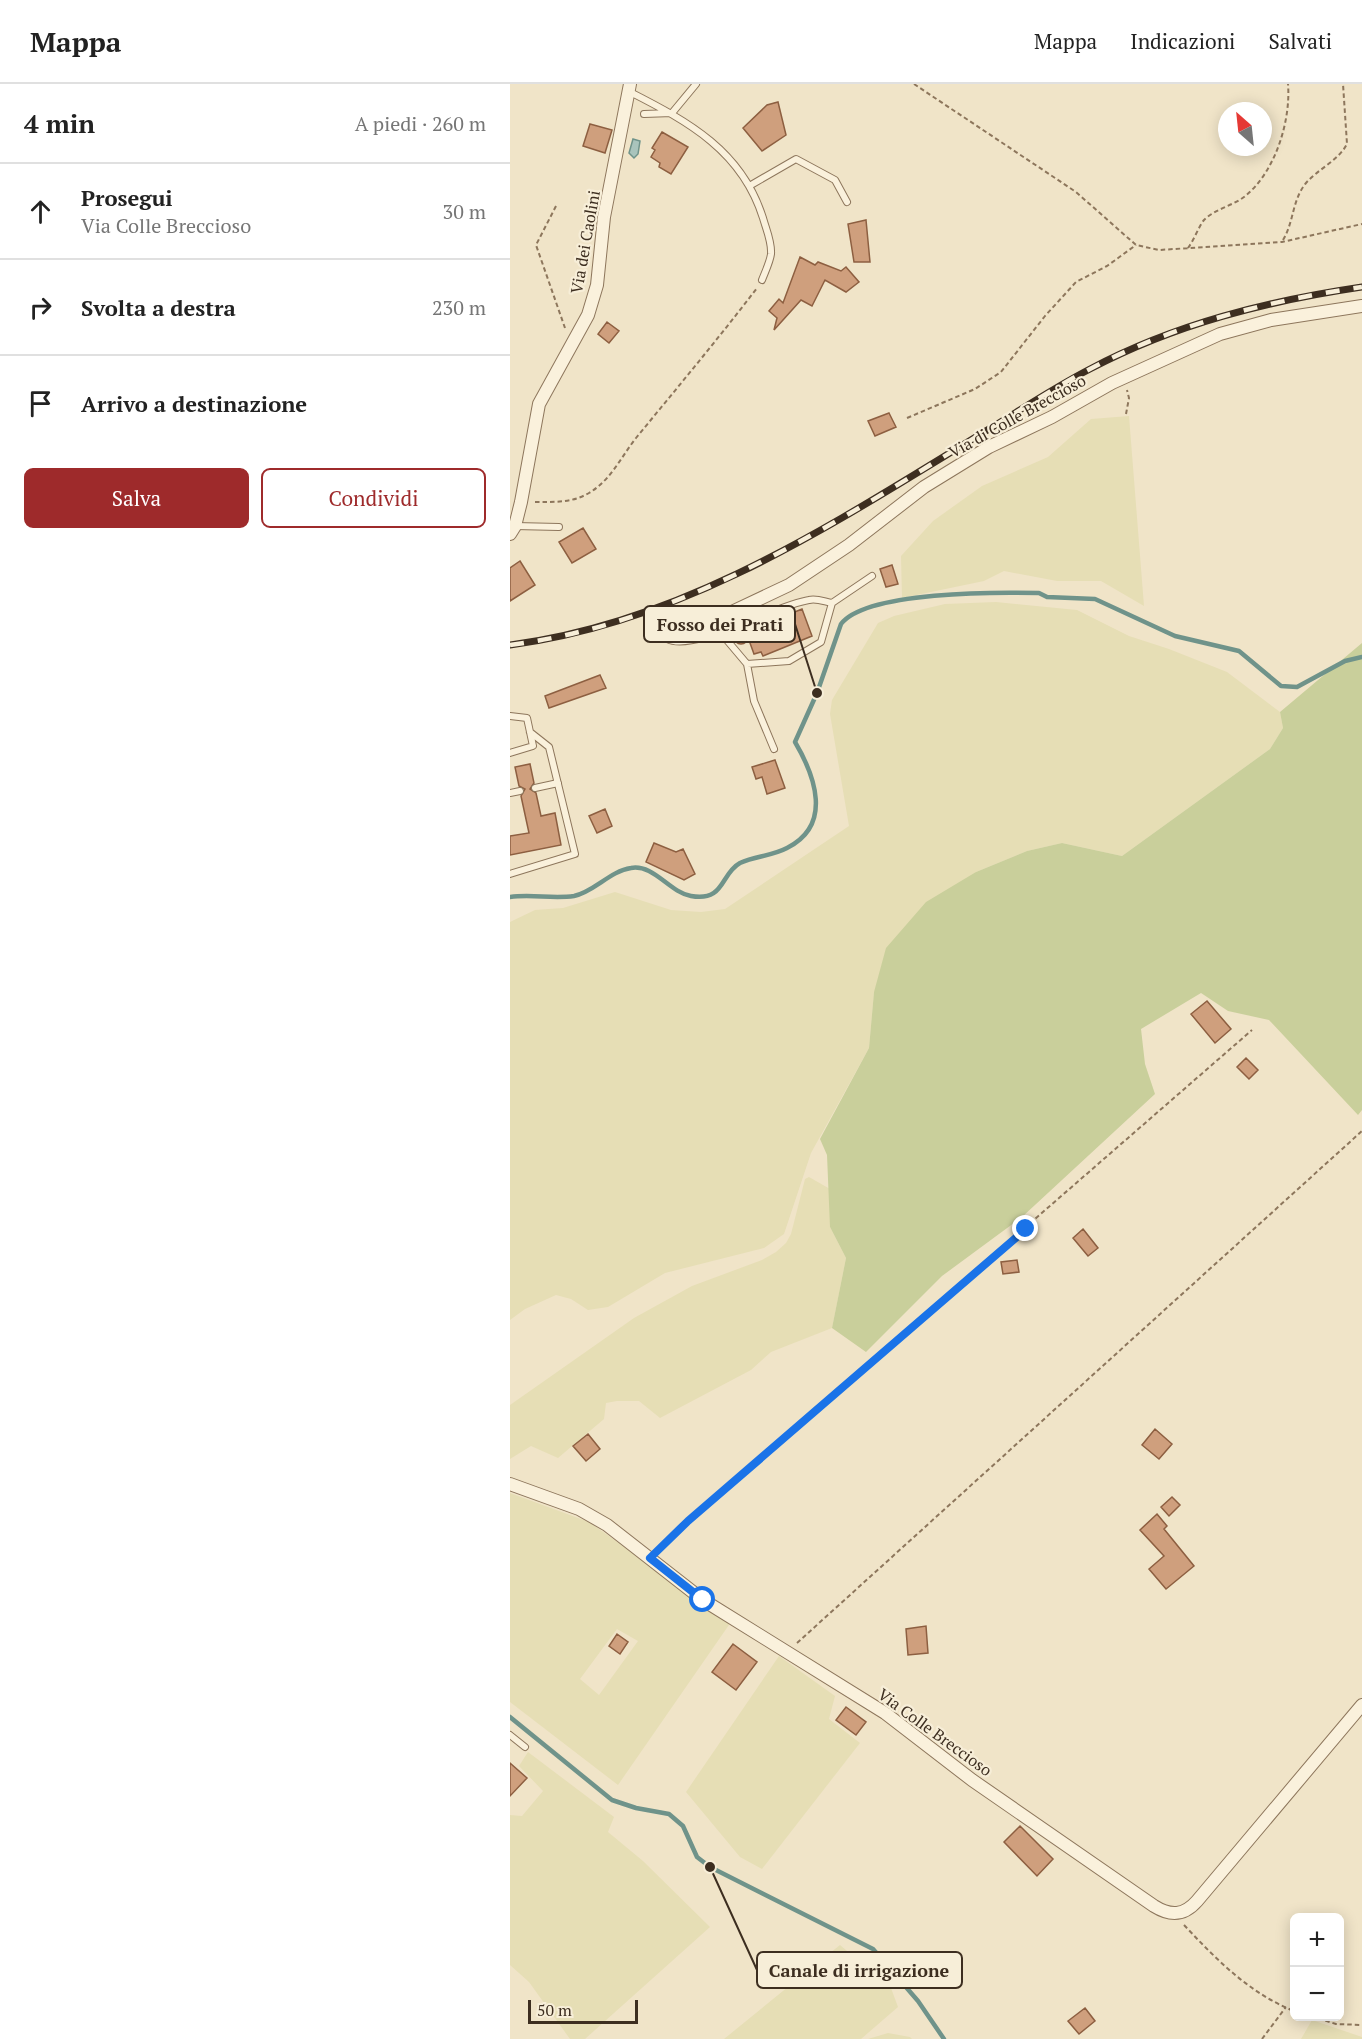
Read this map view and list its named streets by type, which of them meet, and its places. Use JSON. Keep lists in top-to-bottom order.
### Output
{
  "streets": {
    "street": ["Via dei Caolini", "Via di Colle Breccioso", "Via Colle Breccioso"]
  },
  "places": ["Fosso dei Prati", "Canale di irrigazione"],
  "scale_bar": "50 m",
  "north": "top left",
  "page": {
    "header": "Mappa",
    "nav": ["Mappa", "Indicazioni", "Salvati"],
    "heading": ["4 min", "A piedi · 260 m"],
    "list": [
      ["Prosegui", "Via Colle Breccioso", "30 m"],
      ["Svolta a destra", "230 m"],
      "Arrivo a destinazione"
    ],
    "buttons": ["Salva", "Condividi"],
    "map_buttons": ["+", "−"],
    "scale": "50 m"
  }
}
